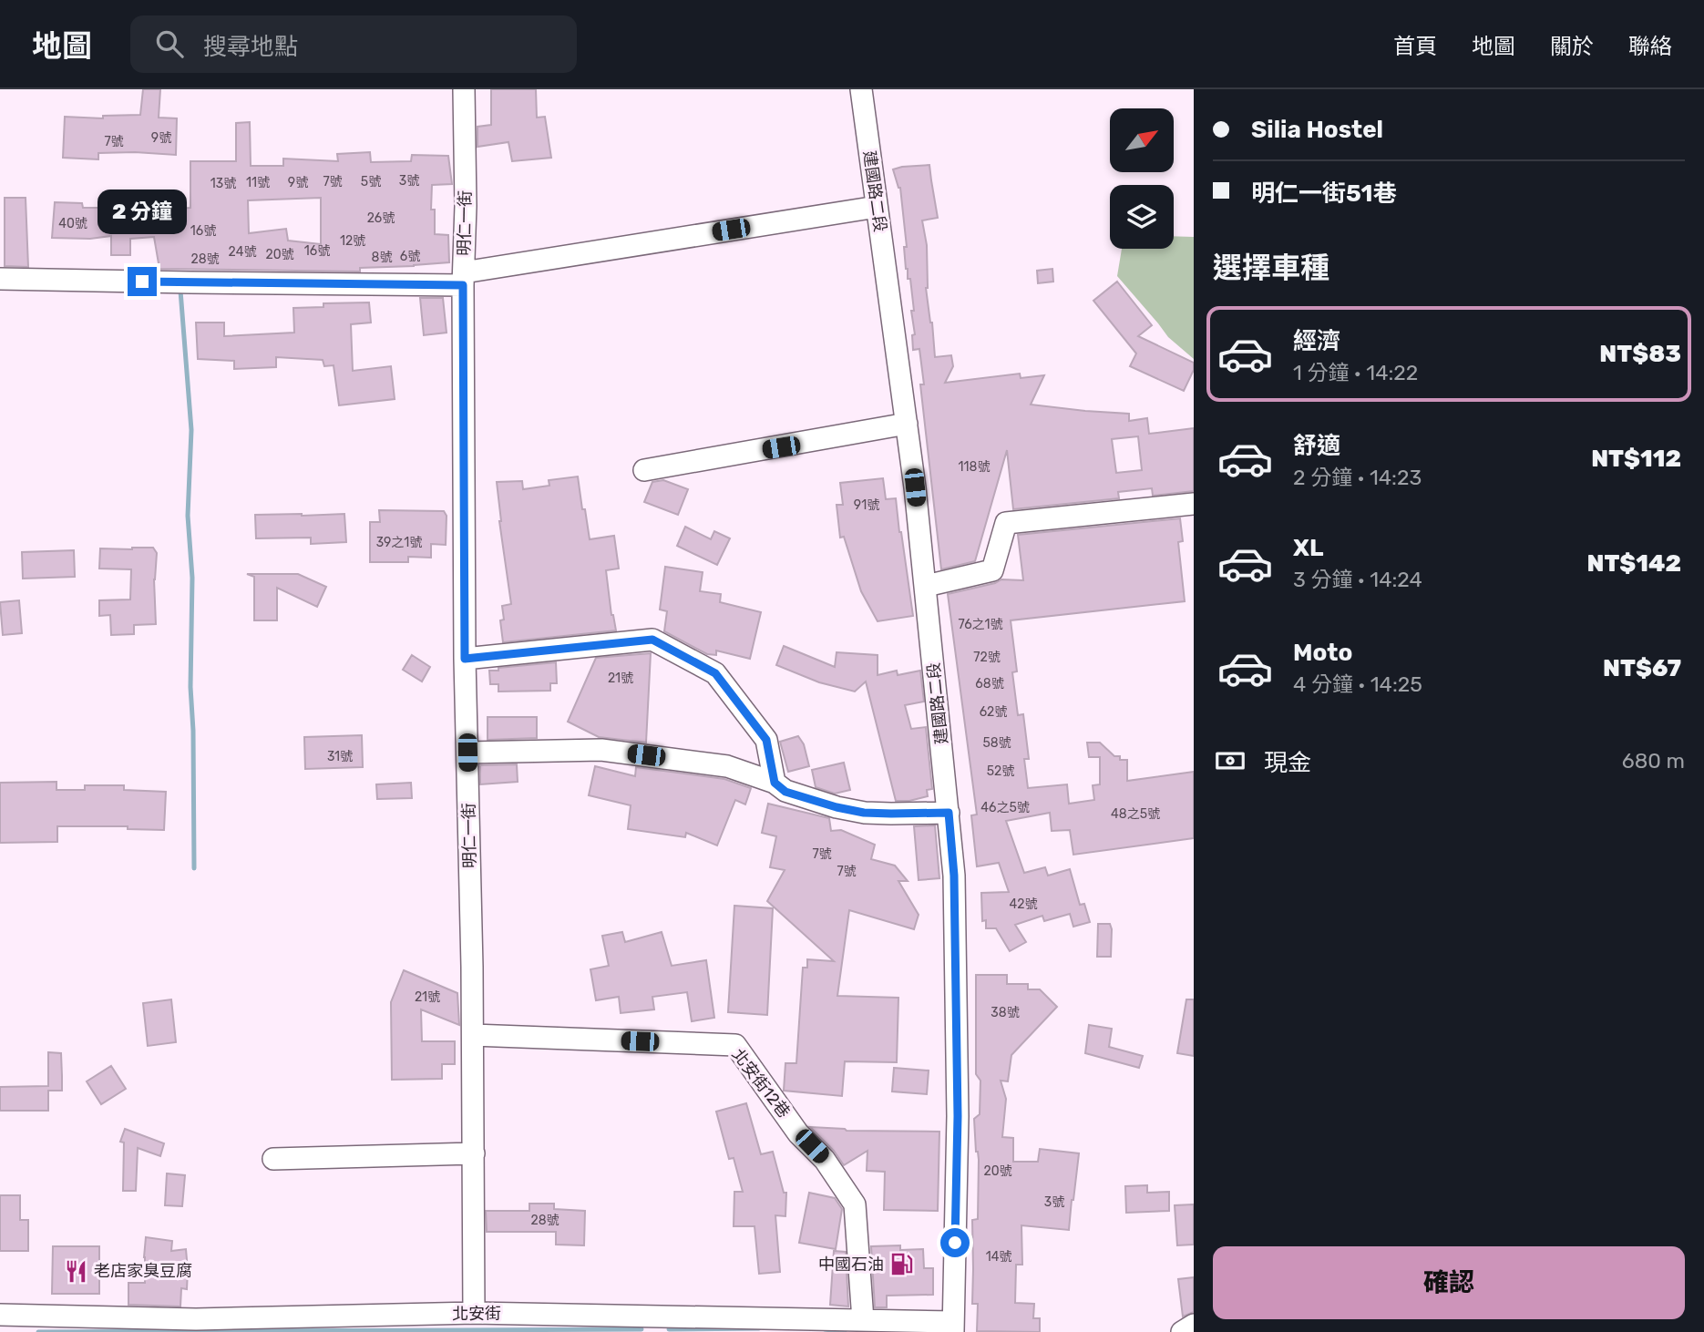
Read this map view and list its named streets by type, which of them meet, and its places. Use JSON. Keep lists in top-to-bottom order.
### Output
{
  "streets": {
    "street": [
      "建國路二段",
      "明仁一街",
      "北安街12巷",
      "北安街"
    ]
  },
  "crossings": [
    ["建國路二段", "北安街"],
    ["明仁一街", "北安街12巷"],
    ["明仁一街", "北安街"],
    ["北安街12巷", "北安街"]
  ],
  "places": {
    "fuel station": ["中國石油"],
    "restaurant": ["老店家臭豆腐"]
  },
  "house_numbers": [
    "9號",
    "7號",
    "3號",
    "7號",
    "5號",
    "11號",
    "9號",
    "13號",
    "26號",
    "40號",
    "16號",
    "12號",
    "16號",
    "24號",
    "20號",
    "6號",
    "8號",
    "28號",
    "118號",
    "91號",
    "39之1號",
    "76之1號",
    "72號",
    "21號",
    "68號",
    "62號",
    "58號",
    "31號",
    "52號",
    "46之5號",
    "48之5號",
    "7號",
    "7號",
    "42號",
    "21號",
    "38號",
    "20號",
    "3號",
    "28號",
    "14號"
  ],
  "north": "top right",
  "page": {
    "header": "地圖",
    "search": "搜尋地點",
    "nav": [
      "首頁",
      "地圖",
      "關於",
      "聯絡"
    ],
    "banner": ["Silia Hostel", "明仁一街51巷"],
    "bubble": "2 分鐘",
    "heading": "選擇車種",
    "list": [
      {
        "name": "經濟",
        "note": "1 分鐘 · 14:22",
        "value": "NT$83"
      },
      {
        "name": "舒適",
        "note": "2 分鐘 · 14:23",
        "value": "NT$112"
      },
      {
        "name": "XL",
        "note": "3 分鐘 · 14:24",
        "value": "NT$142"
      },
      {
        "name": "Moto",
        "note": "4 分鐘 · 14:25",
        "value": "NT$67"
      }
    ],
    "pay": ["現金", "680 m"],
    "buttons": "確認"
  }
}
